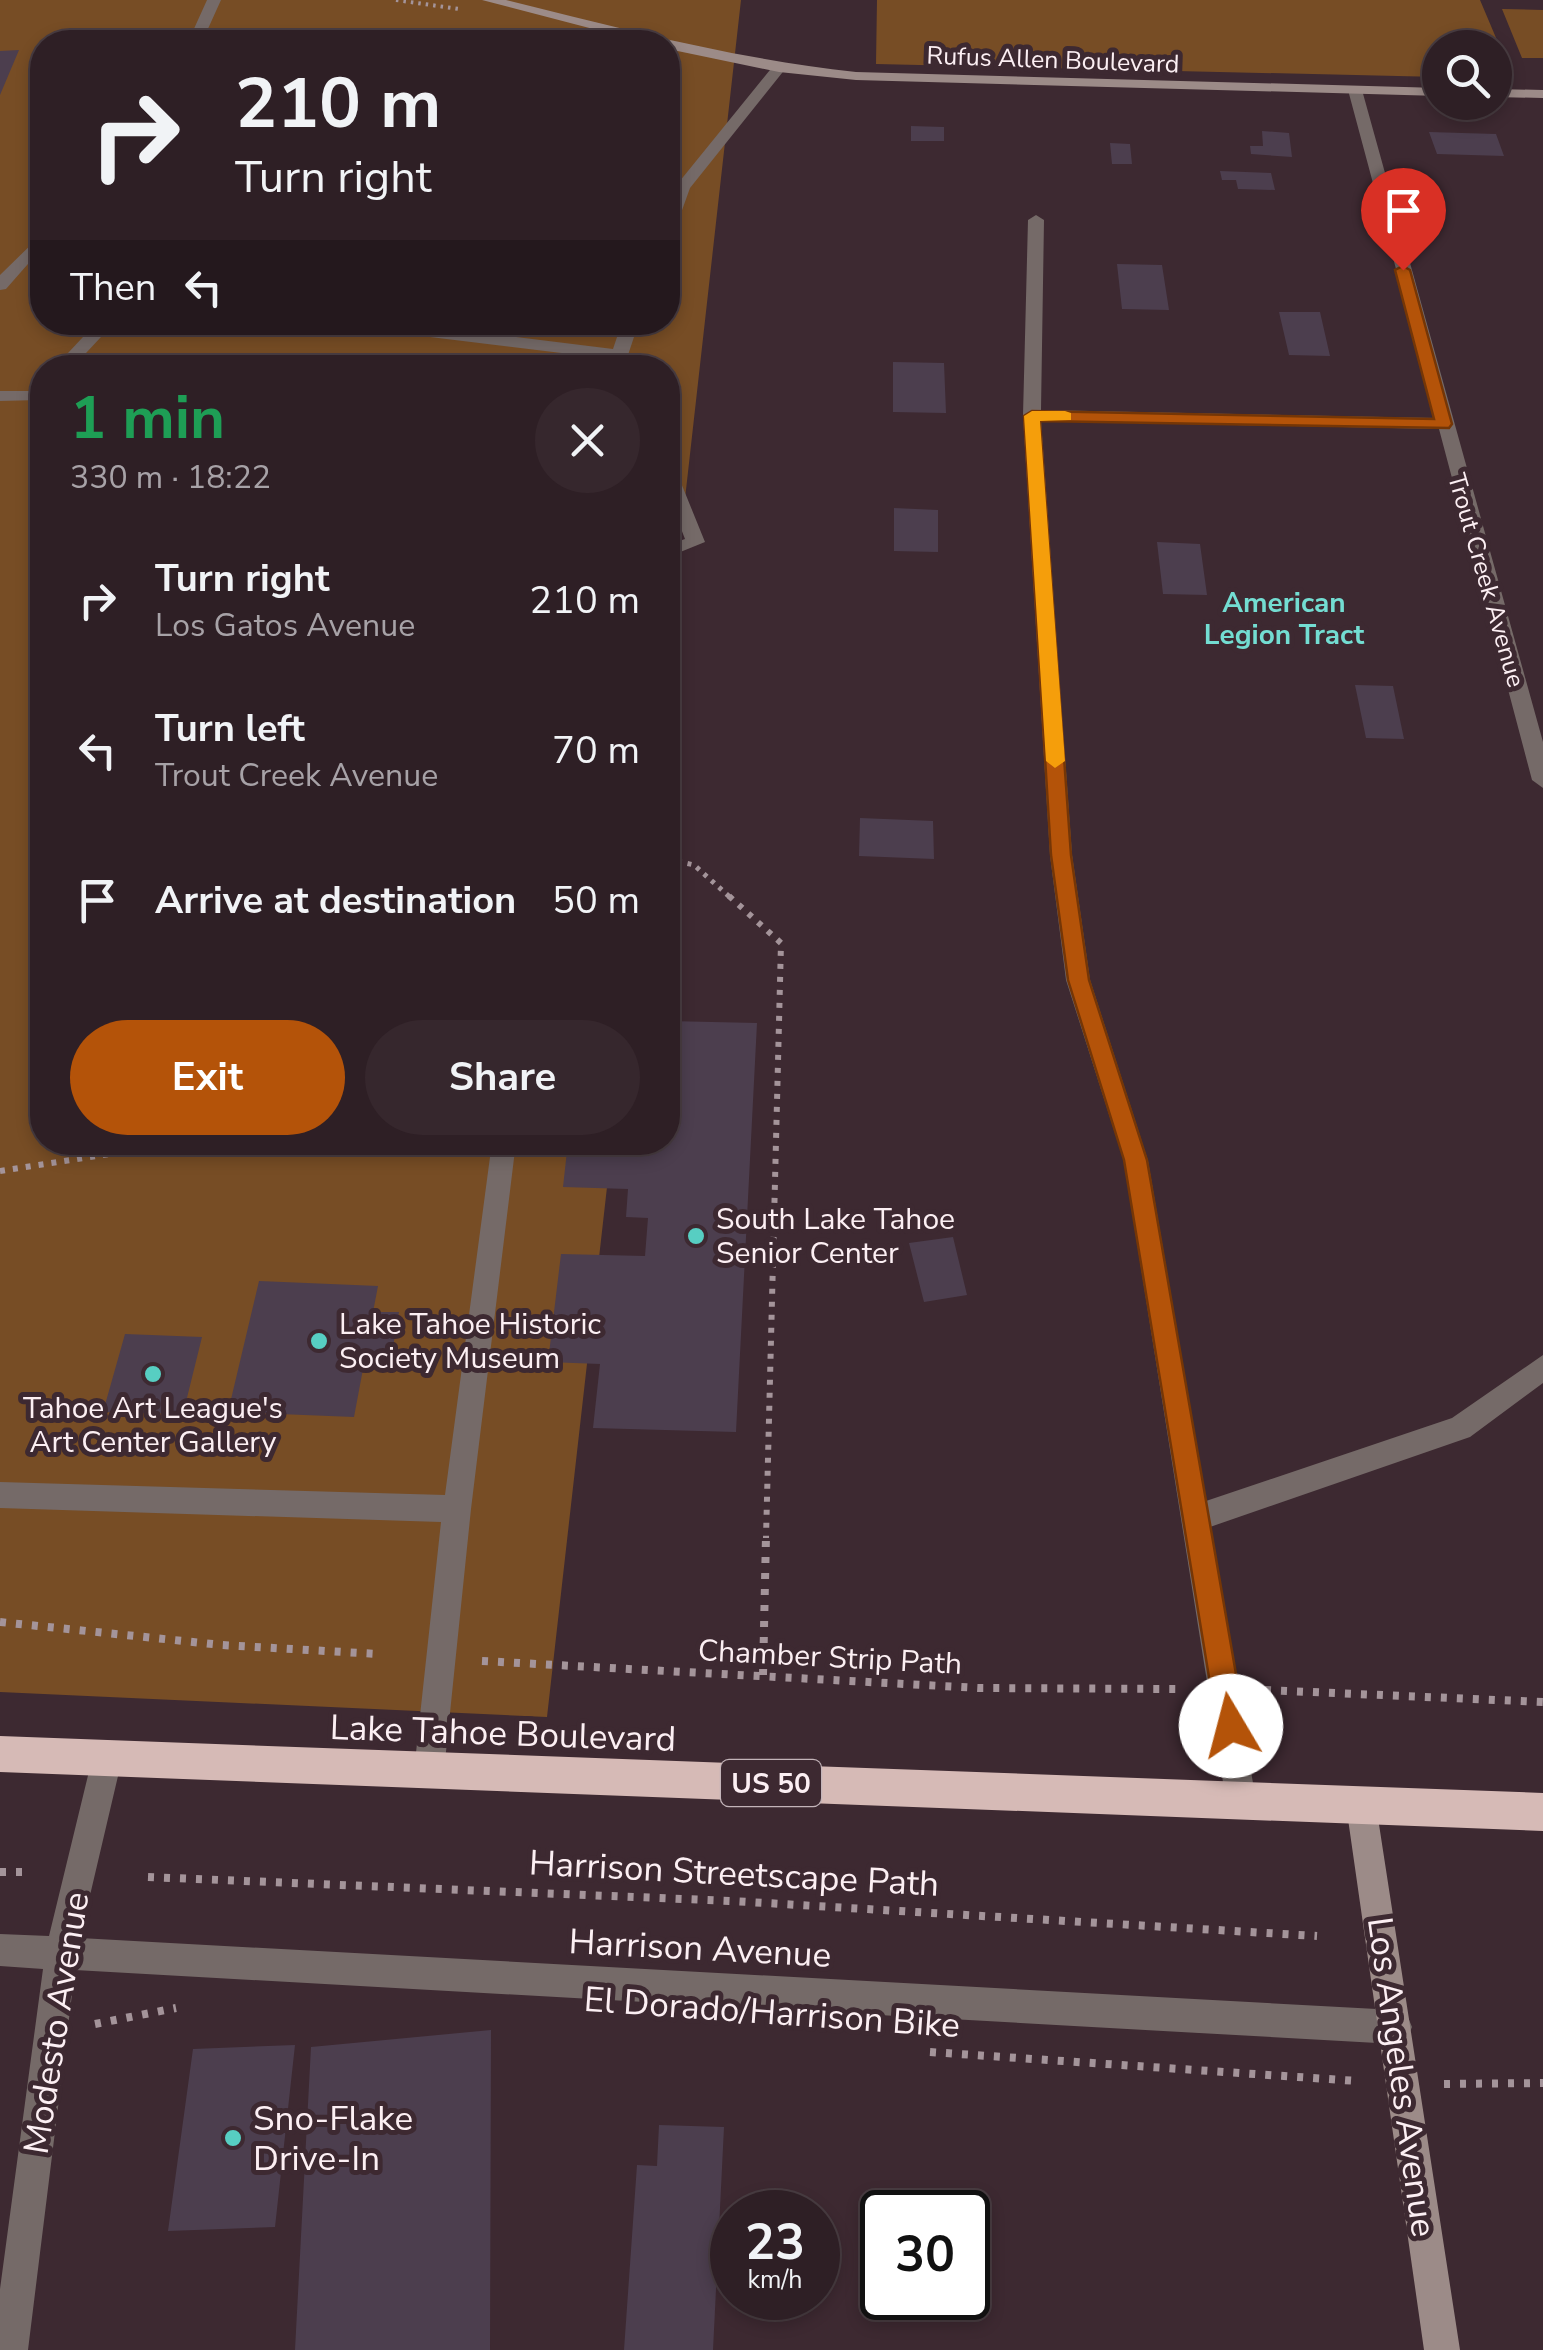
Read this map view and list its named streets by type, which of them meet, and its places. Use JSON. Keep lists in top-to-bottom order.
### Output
{
  "streets": {
    "highway": ["Lake Tahoe Boulevard", "US 50"],
    "street": [
      "Rufus Allen Boulevard",
      "Trout Creek Avenue",
      "Harrison Avenue",
      "Modesto Avenue",
      "Los Angeles Avenue"
    ],
    "path": ["Chamber Strip Path", "Harrison Streetscape Path", "El Dorado/Harrison Bike"]
  },
  "crossings": [
    ["Rufus Allen Boulevard", "Trout Creek Avenue"],
    ["Lake Tahoe Boulevard", "Modesto Avenue"],
    ["Lake Tahoe Boulevard", "Los Angeles Avenue"],
    ["Harrison Avenue", "Modesto Avenue"],
    ["Harrison Avenue", "Los Angeles Avenue"],
    ["El Dorado/Harrison Bike", "Los Angeles Avenue"]
  ],
  "districts": ["American Legion Tract"],
  "places": [
    "South Lake Tahoe Senior Center",
    "Lake Tahoe Historic Society Museum",
    "Tahoe Art League's Art Center Gallery",
    "Sno-Flake Drive-In"
  ],
  "page": {
    "turn": ["210 m", "Turn right"],
    "then": "Then",
    "heading": ["1 min", "330 m · 18:22"],
    "list": [
      {
        "name": "Turn right",
        "note": "Los Gatos Avenue",
        "value": "210 m"
      },
      {
        "name": "Turn left",
        "note": "Trout Creek Avenue",
        "value": "70 m"
      },
      {
        "name": "Arrive at destination",
        "value": "50 m"
      }
    ],
    "buttons": ["Exit", "Share"],
    "speed": "23 km/h",
    "limit": "30"
  }
}
